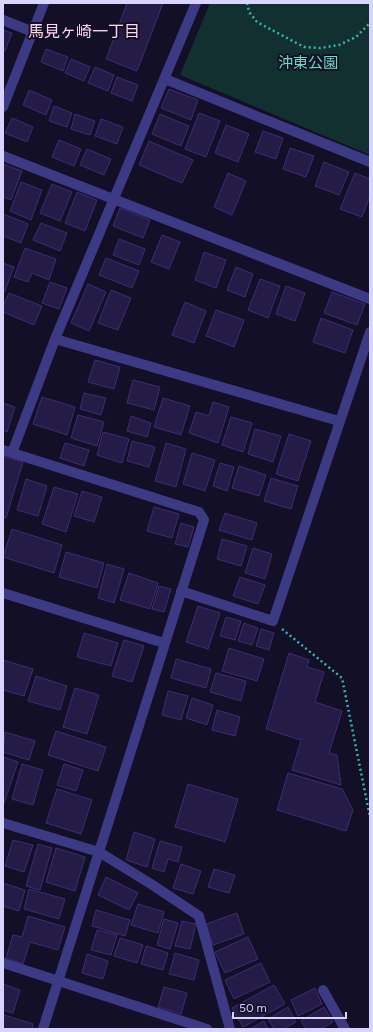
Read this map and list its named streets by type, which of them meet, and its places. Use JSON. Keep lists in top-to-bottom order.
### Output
{
  "districts": ["馬見ヶ崎一丁目"],
  "parks": ["沖東公園"],
  "scale_bar": "50 m"
}
